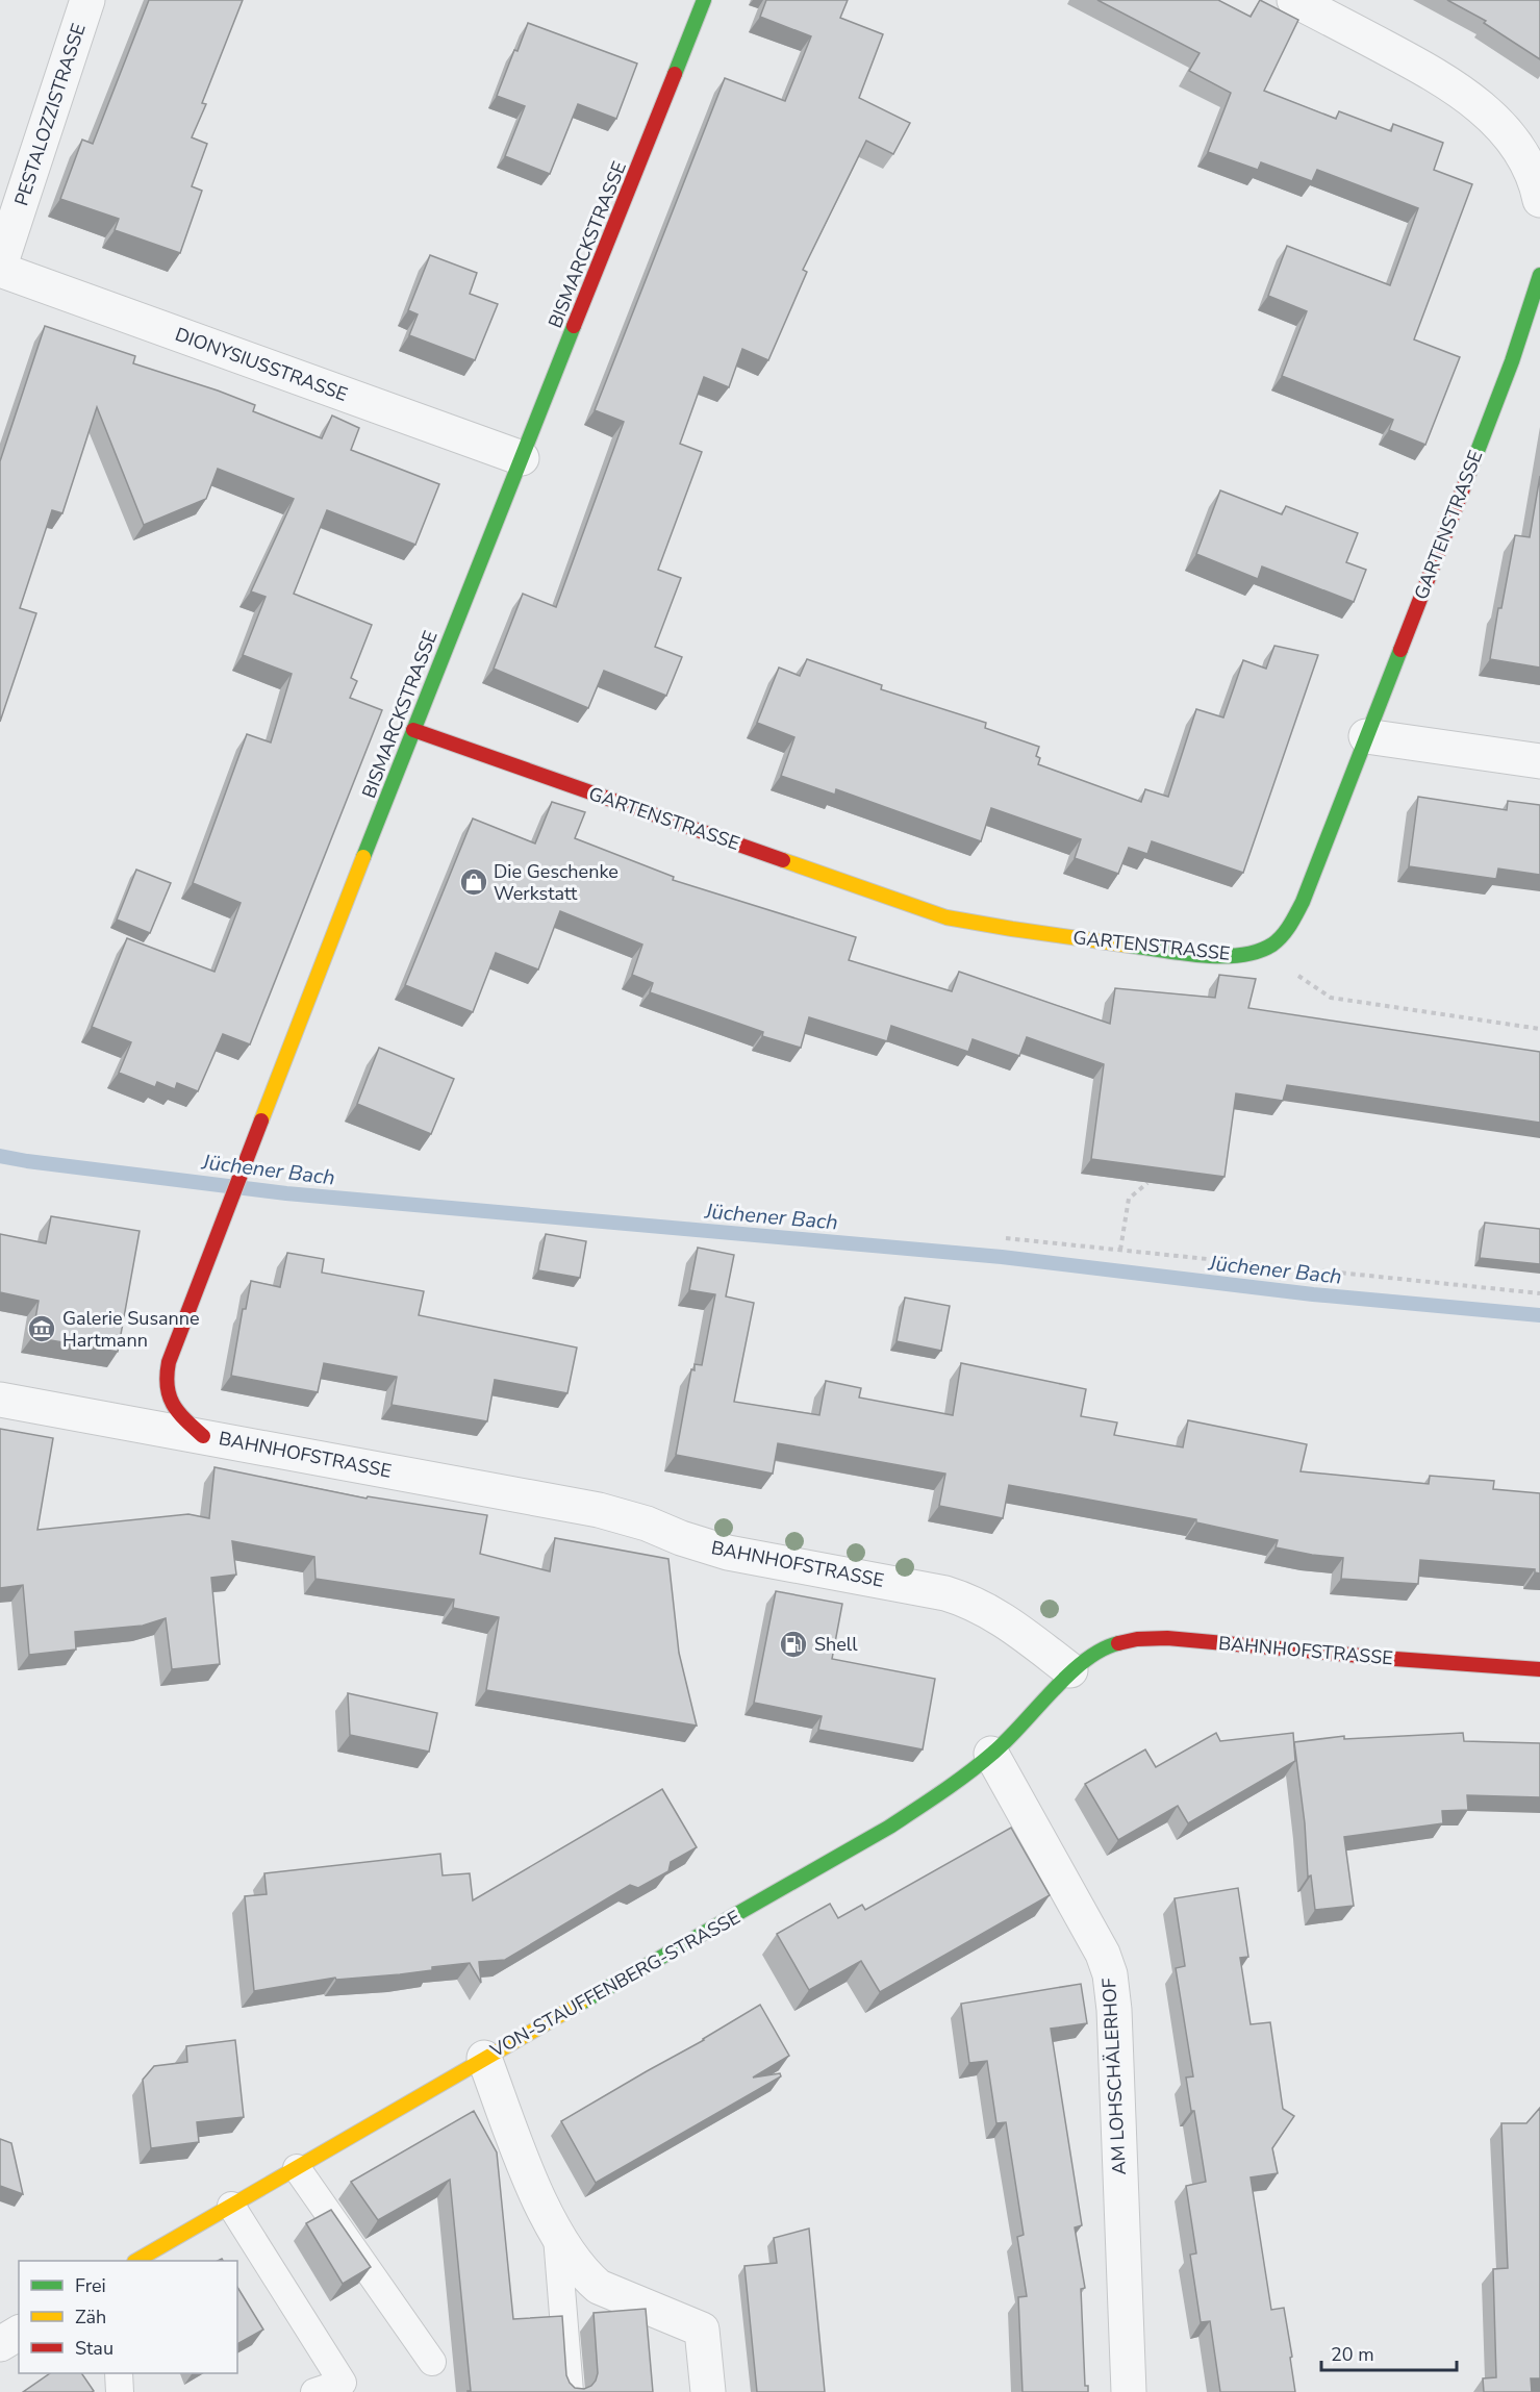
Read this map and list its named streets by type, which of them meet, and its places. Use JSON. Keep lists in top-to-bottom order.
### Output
{
  "streets": {
    "street": [
      "PESTALOZZISTRASSE",
      "BISMARCKSTRASSE",
      "DIONYSIUSSTRASSE",
      "GARTENSTRASSE",
      "BAHNHOFSTRASSE",
      "VON-STAUFFENBERG-STRASSE",
      "AM LOHSCHÄLERHOF"
    ]
  },
  "crossings": [
    ["PESTALOZZISTRASSE", "DIONYSIUSSTRASSE"],
    ["BISMARCKSTRASSE", "DIONYSIUSSTRASSE"],
    ["BISMARCKSTRASSE", "GARTENSTRASSE"],
    ["BISMARCKSTRASSE", "BAHNHOFSTRASSE"],
    ["BAHNHOFSTRASSE", "VON-STAUFFENBERG-STRASSE"],
    ["VON-STAUFFENBERG-STRASSE", "AM LOHSCHÄLERHOF"]
  ],
  "water": ["Jüchener Bach"],
  "places": {
    "shop": ["Die Geschenke Werkstatt"],
    "museum": ["Galerie Susanne Hartmann"],
    "fuel station": ["Shell"]
  },
  "legend": ["Frei", "Zäh", "Stau"],
  "scale_bar": "20 m"
}
